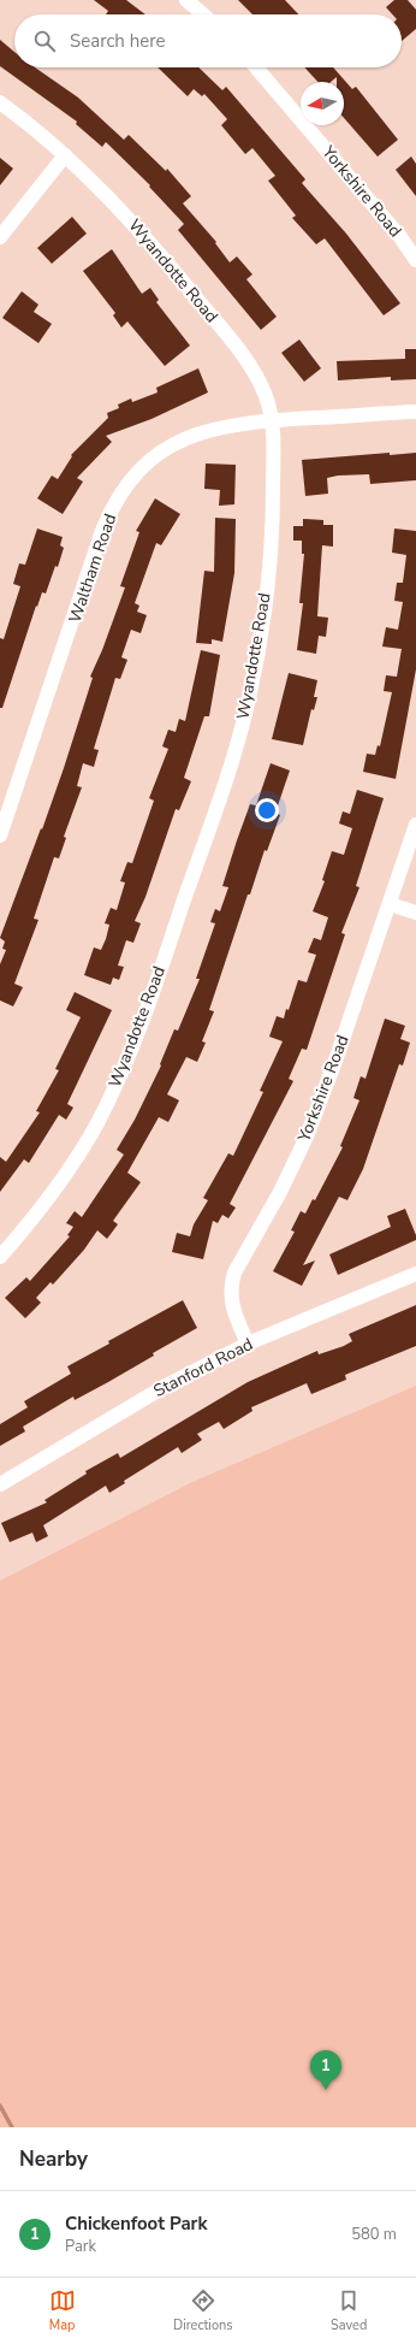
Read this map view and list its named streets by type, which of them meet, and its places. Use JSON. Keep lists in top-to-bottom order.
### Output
{
  "streets": {
    "street": [
      "Yorkshire Road",
      "Wyandotte Road",
      "Waltham Road",
      "Stanford Road"
    ]
  },
  "crossings": [
    ["Yorkshire Road", "Stanford Road"],
    ["Wyandotte Road", "Waltham Road"]
  ],
  "north": "left",
  "page": {
    "search": "Search here",
    "pins": "1",
    "heading": "Nearby",
    "list": [
      {
        "mark": "1",
        "name": "Chickenfoot Park",
        "note": "Park",
        "value": "580 m"
      }
    ],
    "nav": ["Map", "Directions", "Saved"]
  }
}
